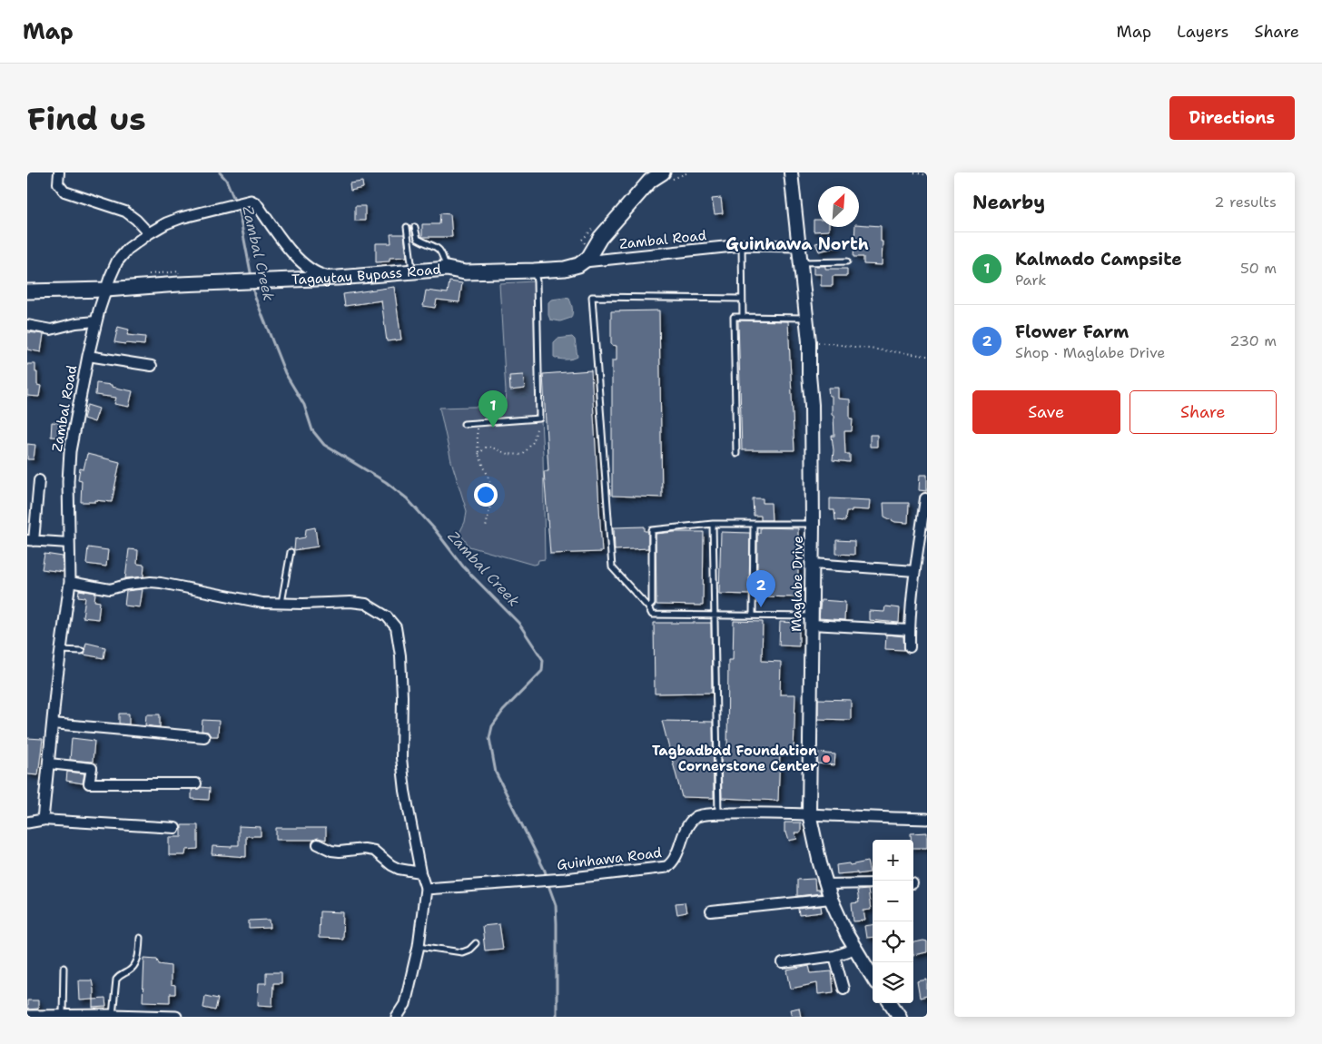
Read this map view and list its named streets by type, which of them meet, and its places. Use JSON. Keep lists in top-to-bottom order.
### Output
{
  "streets": {
    "main road": ["Tagaytay Bypass Road", "Maglabe Drive"],
    "street": ["Zambal Road", "Guinhawa Road"]
  },
  "crossings": [
    ["Zambal Road", "Tagaytay Bypass Road"],
    ["Zambal Road", "Maglabe Drive"],
    ["Maglabe Drive", "Guinhawa Road"]
  ],
  "districts": ["Guinhawa North"],
  "water": ["Zambal Creek"],
  "places": ["Tagbadbad Foundation Cornerstone Center"],
  "north": "top right",
  "page": {
    "header": "Map",
    "nav": ["Map", "Layers", "Share"],
    "buttons": [
      "Directions",
      ["Save", "Share"]
    ],
    "title": "Find us",
    "heading": ["Nearby", "2 results"],
    "list": [
      {
        "mark": "1",
        "name": "Kalmado Campsite",
        "note": "Park",
        "value": "50 m"
      },
      {
        "mark": "2",
        "name": "Flower Farm",
        "note": "Shop · Maglabe Drive",
        "value": "230 m"
      }
    ],
    "pins": ["1", "2"],
    "map_buttons": ["+", "−"]
  }
}
